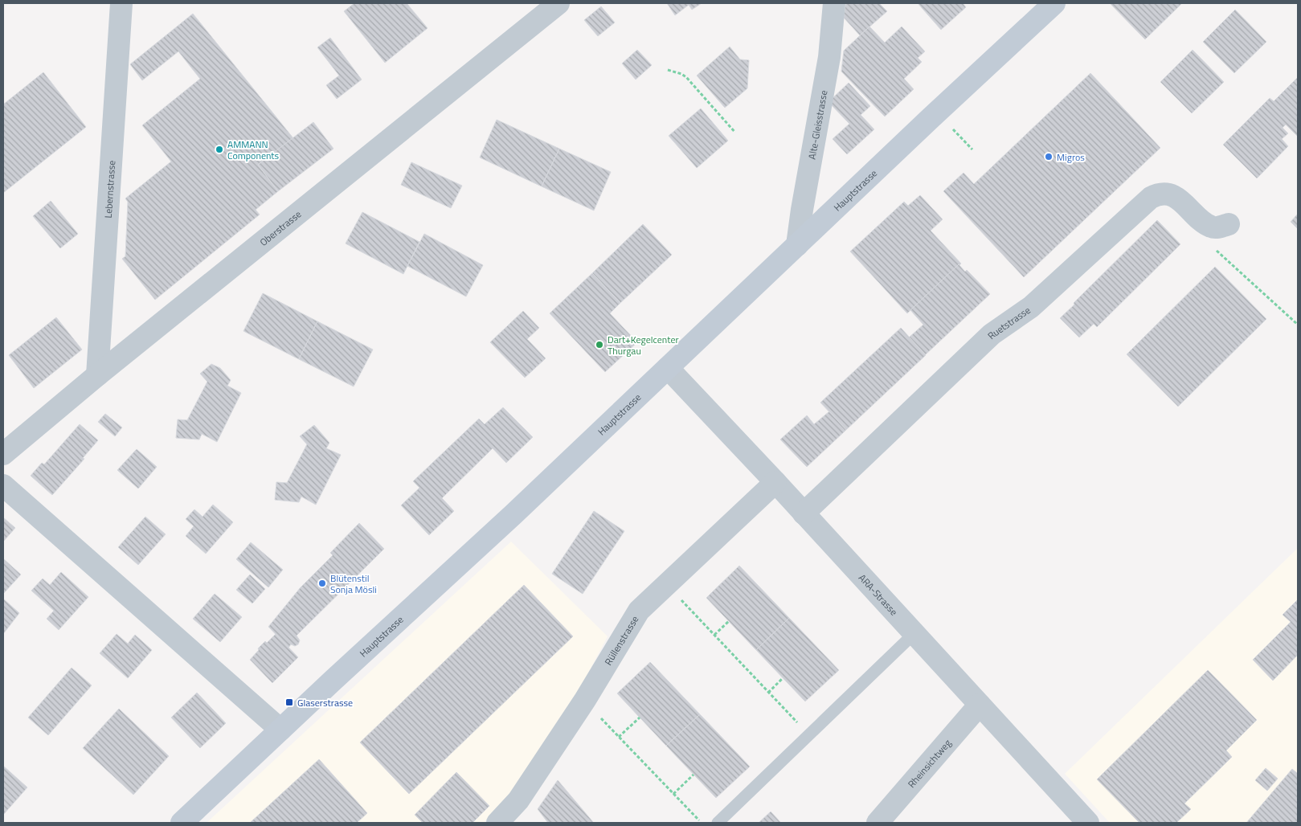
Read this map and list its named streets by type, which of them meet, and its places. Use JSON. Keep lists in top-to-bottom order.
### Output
{
  "streets": {
    "street": [
      "Alte-Gleisstrasse",
      "Lebernstrasse",
      "Hauptstrasse",
      "Oberstrasse",
      "Ruetstrasse",
      "ARA-Strasse",
      "Rüllenstrasse",
      "Rheinsichtweg"
    ]
  },
  "crossings": [
    ["Alte-Gleisstrasse", "Hauptstrasse"],
    ["Lebernstrasse", "Oberstrasse"],
    ["Hauptstrasse", "ARA-Strasse"],
    ["Ruetstrasse", "ARA-Strasse"],
    ["ARA-Strasse", "Rüllenstrasse"],
    ["ARA-Strasse", "Rheinsichtweg"]
  ],
  "places": {
    "other": [
      "AMMANN Components",
      "Migros",
      "Dart+Kegelcenter Thurgau",
      "Blütenstil Sonja Mösli"
    ],
    "transit": ["Glaserstrasse"]
  }
}
